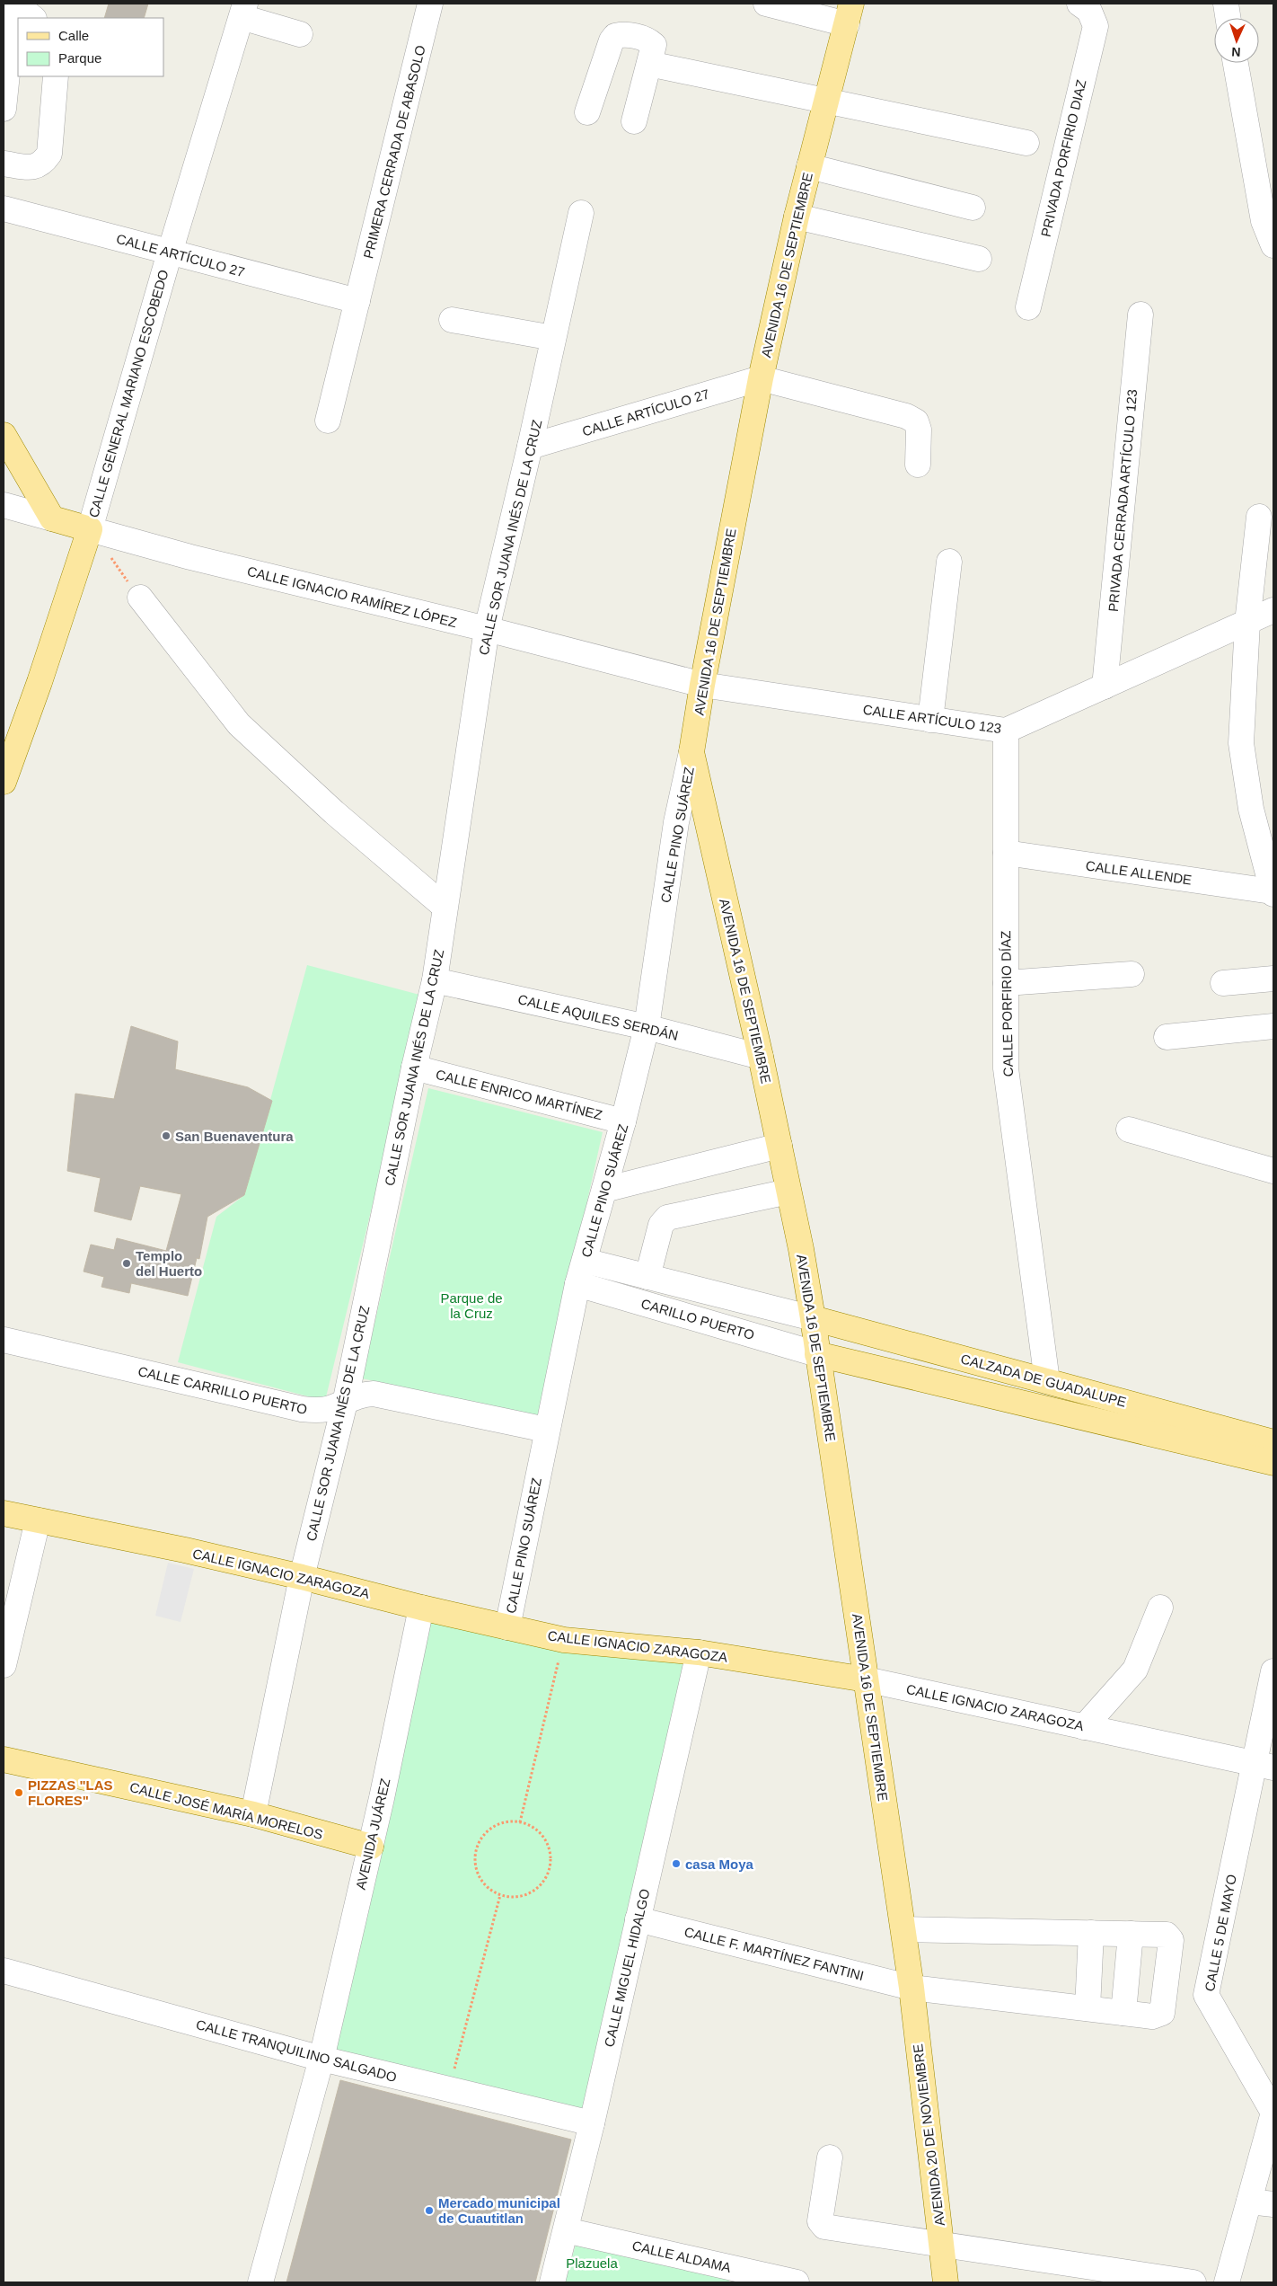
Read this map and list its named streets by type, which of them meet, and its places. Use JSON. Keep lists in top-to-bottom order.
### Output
{
  "streets": {
    "main road": [
      "AVENIDA 16 DE SEPTIEMBRE",
      "CALLE GENERAL MARIANO ESCOBEDO",
      "CALLE IGNACIO RAMÍREZ LÓPEZ",
      "CALZADA DE GUADALUPE",
      "CALLE IGNACIO ZARAGOZA",
      "CALLE JOSÉ MARÍA MORELOS",
      "AVENIDA 20 DE NOVIEMBRE"
    ],
    "street": [
      "PRIMERA CERRADA DE ABASOLO",
      "PRIVADA PORFIRIO DIAZ",
      "CALLE ARTÍCULO 27",
      "PRIVADA CERRADA ARTÍCULO 123",
      "CALLE SOR JUANA INÉS DE LA CRUZ",
      "CALLE ARTÍCULO 123",
      "CALLE PINO SUÁREZ",
      "CALLE ALLENDE",
      "CALLE PORFIRIO DÍAZ",
      "CALLE AQUILES SERDÁN",
      "CALLE ENRICO MARTÍNEZ",
      "CARILLO PUERTO",
      "CALLE CARRILLO PUERTO",
      "AVENIDA JUÁREZ",
      "CALLE 5 DE MAYO",
      "CALLE F. MARTÍNEZ FANTINI",
      "CALLE MIGUEL HIDALGO",
      "CALLE TRANQUILINO SALGADO",
      "CALLE ALDAMA"
    ]
  },
  "crossings": [
    ["PRIMERA CERRADA DE ABASOLO", "CALLE ARTÍCULO 27"],
    ["CALLE ARTÍCULO 27", "AVENIDA 16 DE SEPTIEMBRE"],
    ["CALLE ARTÍCULO 27", "CALLE GENERAL MARIANO ESCOBEDO"],
    ["CALLE ARTÍCULO 27", "CALLE SOR JUANA INÉS DE LA CRUZ"],
    ["AVENIDA 16 DE SEPTIEMBRE", "CALLE IGNACIO RAMÍREZ LÓPEZ"],
    ["AVENIDA 16 DE SEPTIEMBRE", "CALLE ARTÍCULO 123"],
    ["AVENIDA 16 DE SEPTIEMBRE", "CALLE PINO SUÁREZ"],
    ["AVENIDA 16 DE SEPTIEMBRE", "CALLE AQUILES SERDÁN"],
    ["AVENIDA 16 DE SEPTIEMBRE", "CARILLO PUERTO"],
    ["AVENIDA 16 DE SEPTIEMBRE", "CALZADA DE GUADALUPE"],
    ["AVENIDA 16 DE SEPTIEMBRE", "CALLE IGNACIO ZARAGOZA"],
    ["AVENIDA 16 DE SEPTIEMBRE", "CALLE F. MARTÍNEZ FANTINI"],
    ["AVENIDA 16 DE SEPTIEMBRE", "AVENIDA 20 DE NOVIEMBRE"],
    ["CALLE GENERAL MARIANO ESCOBEDO", "CALLE IGNACIO RAMÍREZ LÓPEZ"],
    ["PRIVADA CERRADA ARTÍCULO 123", "CALLE ARTÍCULO 123"],
    ["CALLE SOR JUANA INÉS DE LA CRUZ", "CALLE IGNACIO RAMÍREZ LÓPEZ"],
    ["CALLE SOR JUANA INÉS DE LA CRUZ", "CALLE AQUILES SERDÁN"],
    ["CALLE SOR JUANA INÉS DE LA CRUZ", "CALLE ENRICO MARTÍNEZ"],
    ["CALLE SOR JUANA INÉS DE LA CRUZ", "CALLE CARRILLO PUERTO"],
    ["CALLE SOR JUANA INÉS DE LA CRUZ", "CALLE IGNACIO ZARAGOZA"],
    ["CALLE SOR JUANA INÉS DE LA CRUZ", "CALLE JOSÉ MARÍA MORELOS"],
    ["CALLE IGNACIO RAMÍREZ LÓPEZ", "CALLE ARTÍCULO 123"],
    ["CALLE ARTÍCULO 123", "CALLE PORFIRIO DÍAZ"],
    ["CALLE PINO SUÁREZ", "CALLE AQUILES SERDÁN"],
    ["CALLE PINO SUÁREZ", "CALLE ENRICO MARTÍNEZ"],
    ["CALLE PINO SUÁREZ", "CARILLO PUERTO"],
    ["CALLE PINO SUÁREZ", "CALLE CARRILLO PUERTO"],
    ["CALLE PINO SUÁREZ", "CALLE IGNACIO ZARAGOZA"],
    ["CALLE ALLENDE", "CALLE PORFIRIO DÍAZ"],
    ["CALLE PORFIRIO DÍAZ", "CALZADA DE GUADALUPE"],
    ["CARILLO PUERTO", "CALZADA DE GUADALUPE"],
    ["CALLE IGNACIO ZARAGOZA", "AVENIDA JUÁREZ"],
    ["CALLE IGNACIO ZARAGOZA", "CALLE 5 DE MAYO"],
    ["CALLE IGNACIO ZARAGOZA", "CALLE MIGUEL HIDALGO"],
    ["CALLE JOSÉ MARÍA MORELOS", "AVENIDA JUÁREZ"],
    ["AVENIDA JUÁREZ", "CALLE TRANQUILINO SALGADO"],
    ["CALLE F. MARTÍNEZ FANTINI", "CALLE MIGUEL HIDALGO"],
    ["CALLE F. MARTÍNEZ FANTINI", "AVENIDA 20 DE NOVIEMBRE"],
    ["CALLE MIGUEL HIDALGO", "CALLE TRANQUILINO SALGADO"],
    ["CALLE MIGUEL HIDALGO", "CALLE ALDAMA"]
  ],
  "parks": ["Parque de la Cruz", "Plazuela"],
  "places": [
    "San Buenaventura",
    "Templo del Huerto",
    "PIZZAS \"LAS FLORES\"",
    "casa Moya",
    "Mercado municipal de Cuautitlan"
  ],
  "legend": ["Calle", "Parque"],
  "north": "bottom"
}
